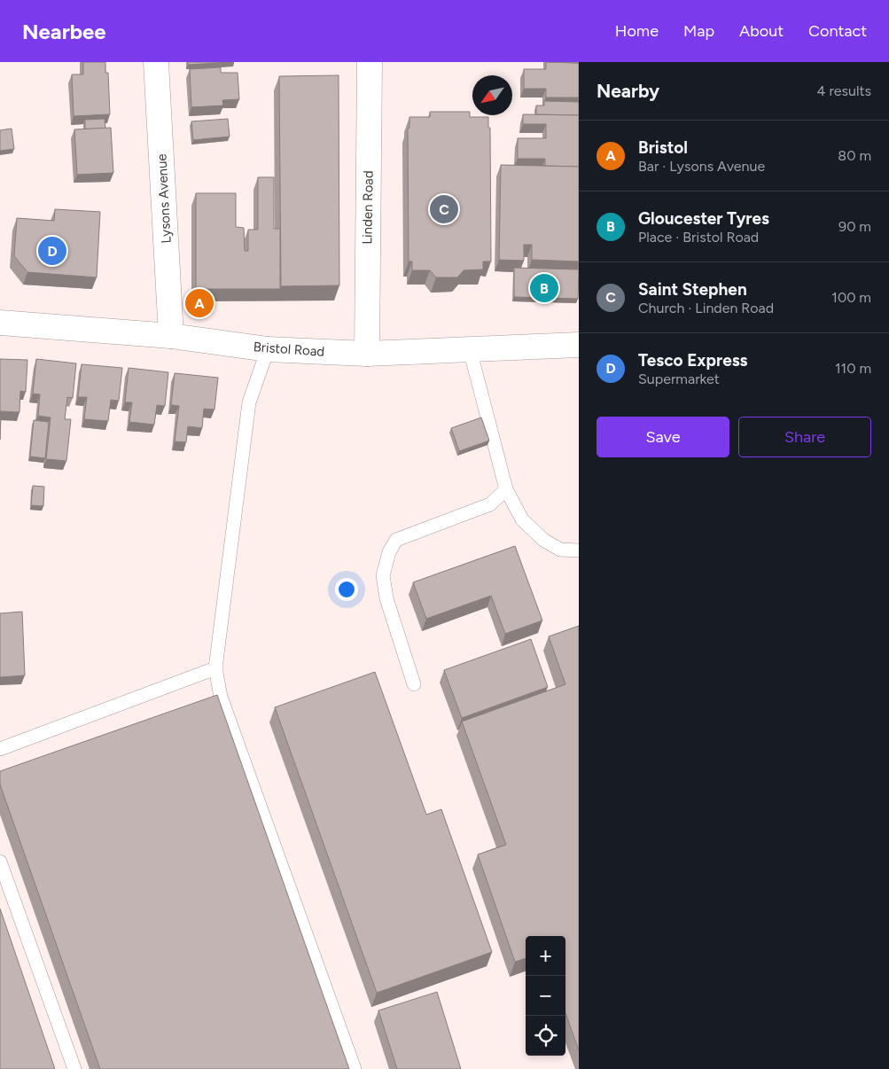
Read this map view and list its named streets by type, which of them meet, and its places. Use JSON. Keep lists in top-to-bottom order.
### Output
{
  "streets": {
    "street": ["Lysons Avenue", "Linden Road", "Bristol Road"]
  },
  "crossings": [
    ["Lysons Avenue", "Bristol Road"],
    ["Linden Road", "Bristol Road"]
  ],
  "north": "bottom left",
  "page": {
    "header": "Nearbee",
    "nav": [
      "Home",
      "Map",
      "About",
      "Contact"
    ],
    "heading": ["Nearby", "4 results"],
    "list": [
      {
        "mark": "A",
        "name": "Bristol",
        "note": "Bar · Lysons Avenue",
        "value": "80 m"
      },
      {
        "mark": "B",
        "name": "Gloucester Tyres",
        "note": "Place · Bristol Road",
        "value": "90 m"
      },
      {
        "mark": "C",
        "name": "Saint Stephen",
        "note": "Church · Linden Road",
        "value": "100 m"
      },
      {
        "mark": "D",
        "name": "Tesco Express",
        "note": "Supermarket",
        "value": "110 m"
      }
    ],
    "pins": [
      "C",
      "D",
      "B",
      "A"
    ],
    "buttons": ["Save", "Share"],
    "map_buttons": ["+", "−"]
  }
}
